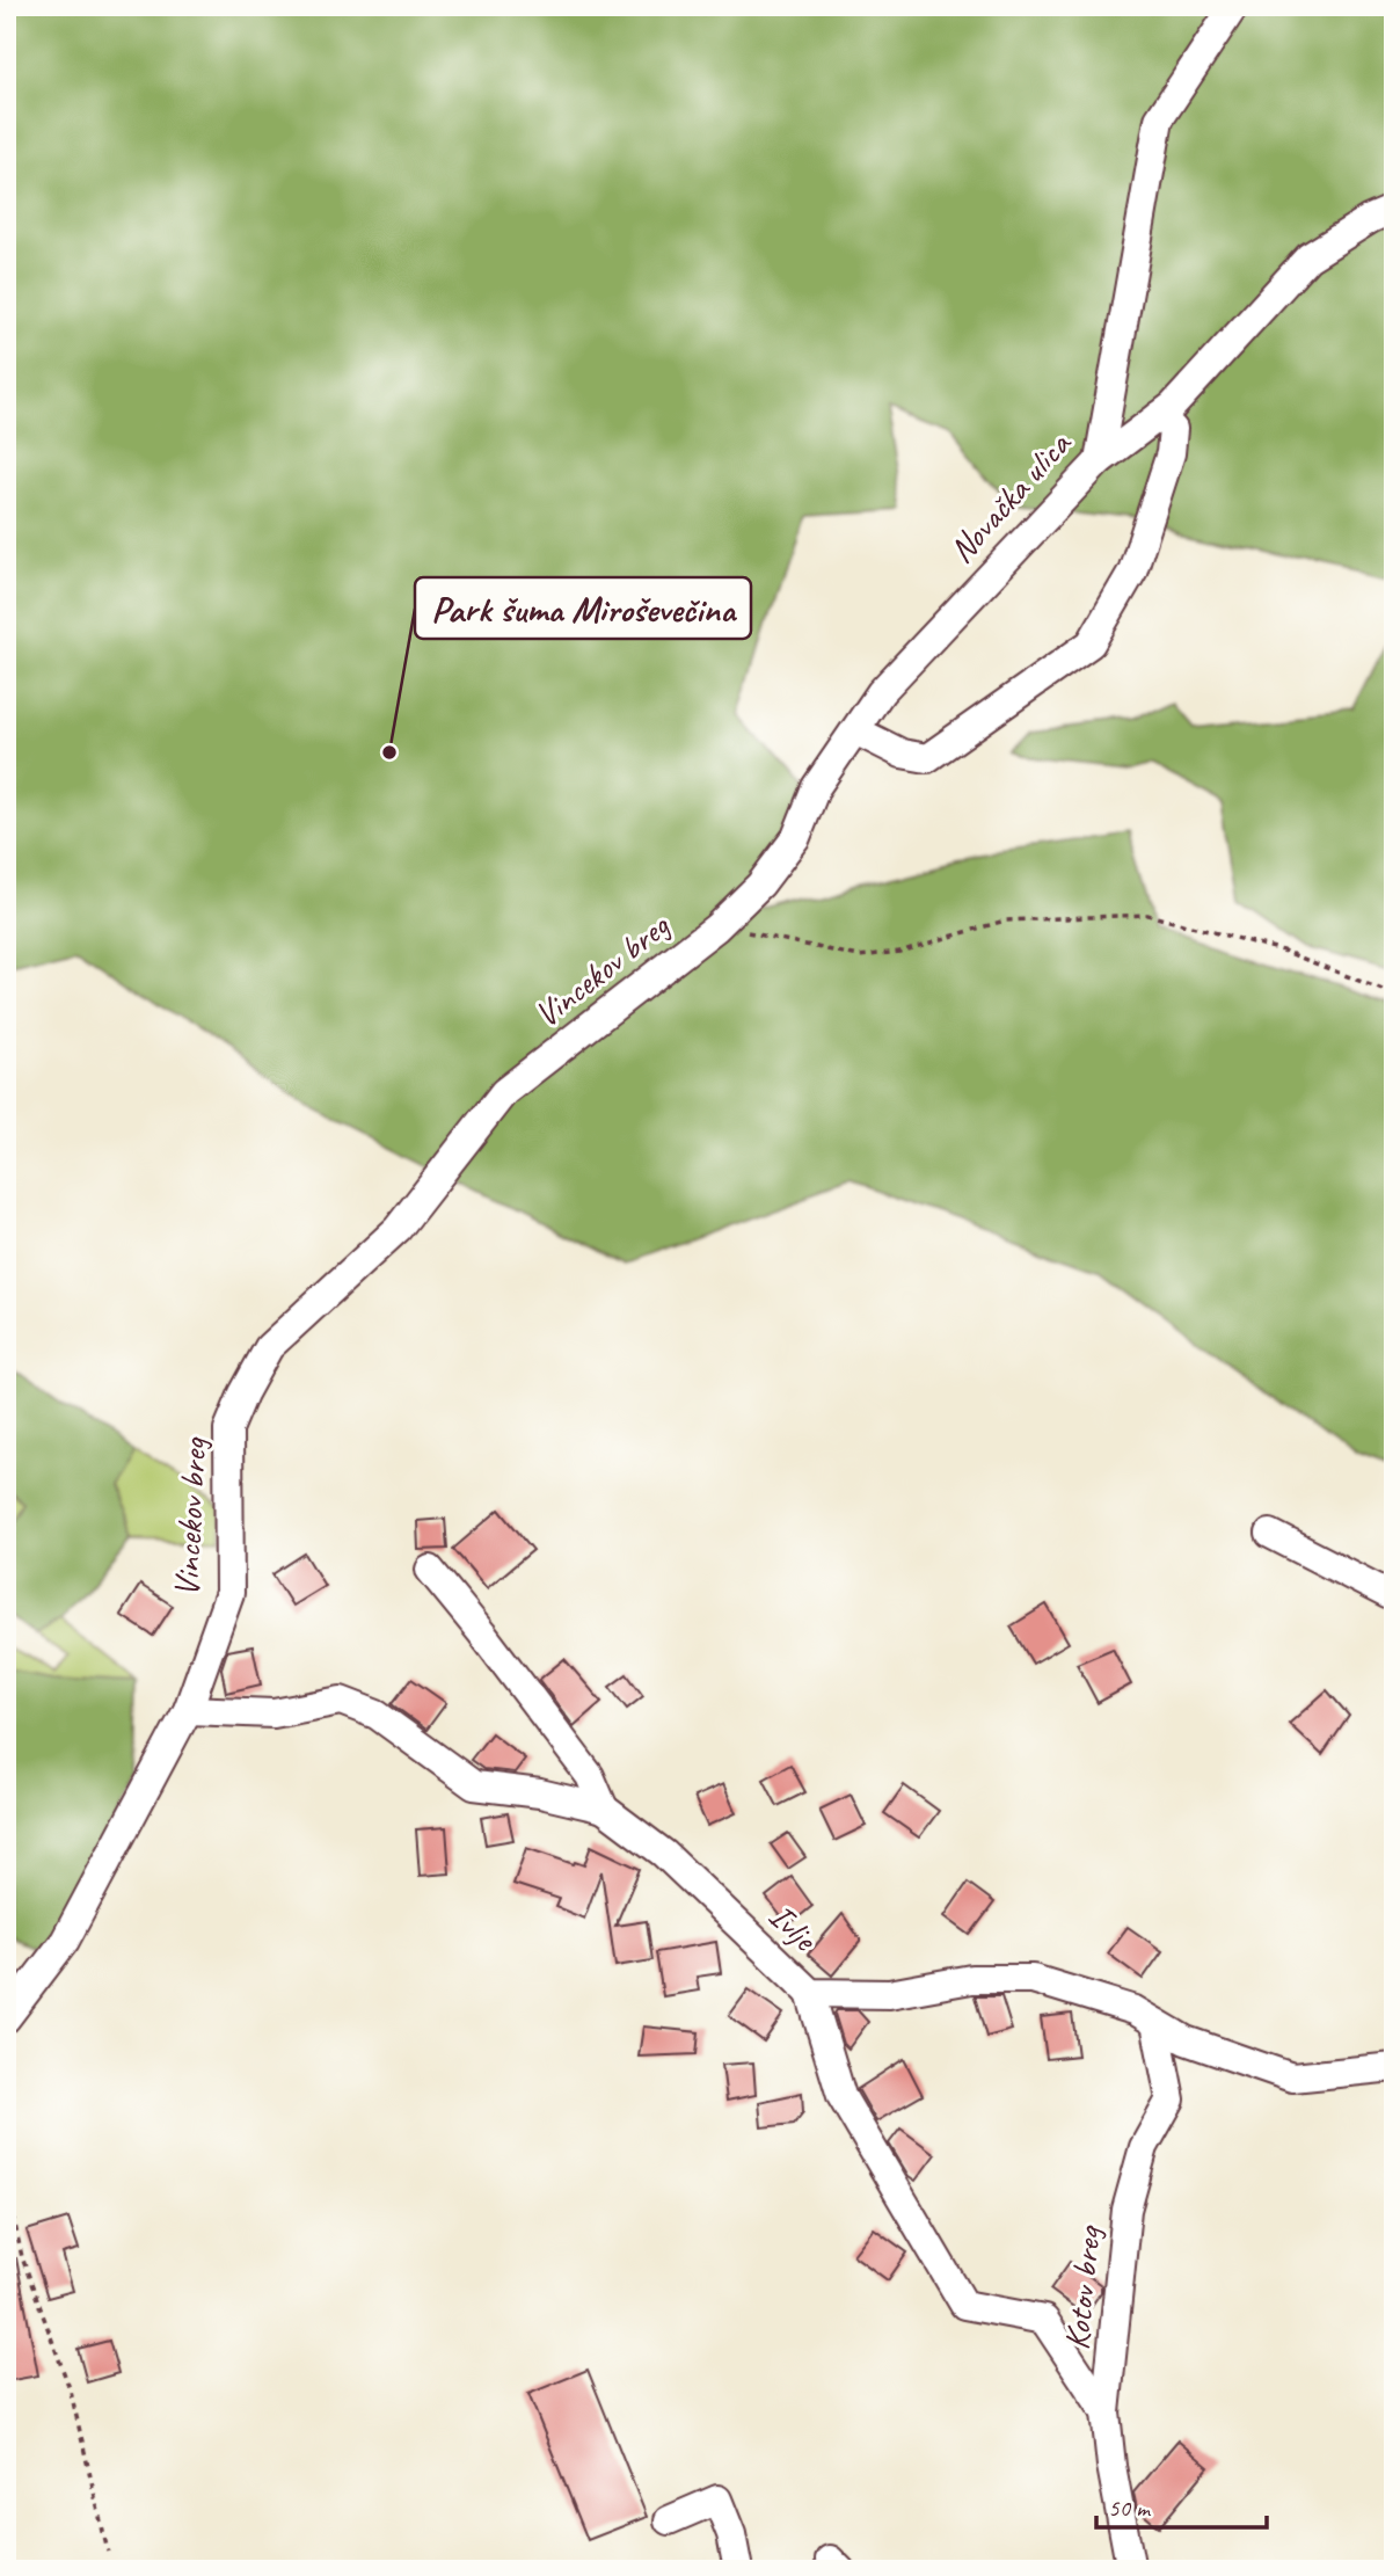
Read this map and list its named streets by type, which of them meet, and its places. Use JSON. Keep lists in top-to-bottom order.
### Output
{
  "streets": {
    "street": [
      "Novačka ulica",
      "Vincekov breg",
      "Ivlje",
      "Kotov breg"
    ]
  },
  "crossings": [
    ["Novačka ulica", "Vincekov breg"],
    ["Vincekov breg", "Ivlje"],
    ["Ivlje", "Kotov breg"]
  ],
  "places": ["Park šuma Miroševečina"],
  "scale_bar": "50 m"
}
